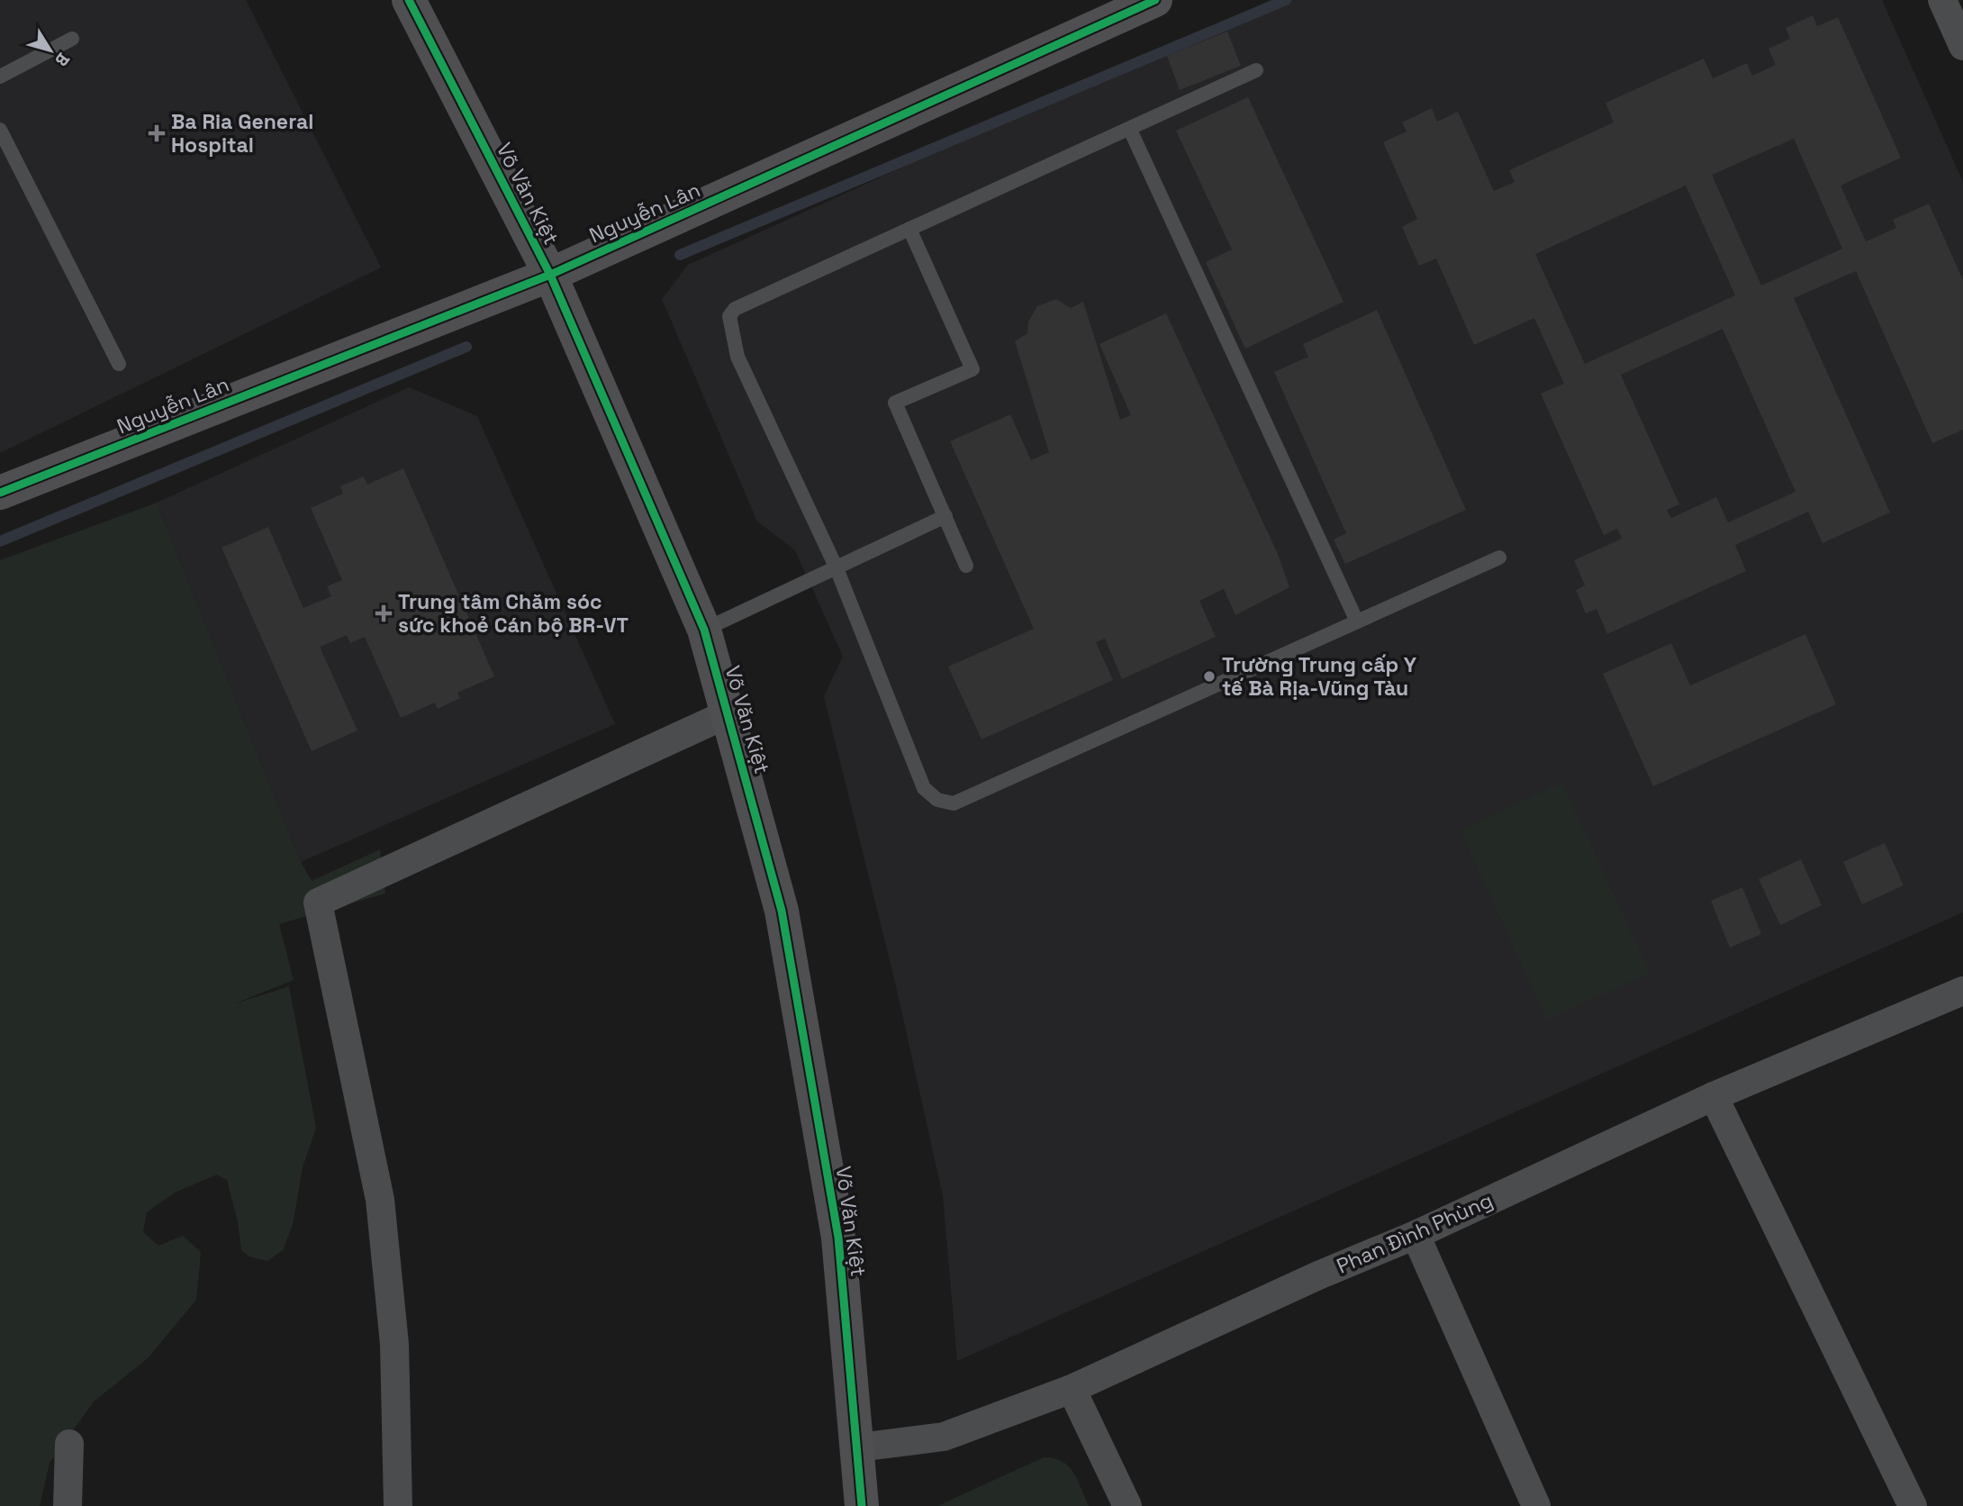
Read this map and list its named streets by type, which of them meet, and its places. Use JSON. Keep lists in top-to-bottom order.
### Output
{
  "streets": {
    "street": ["Võ Văn Kiệt", "Nguyễn Lân", "Phan Đình Phùng"]
  },
  "crossings": [
    ["Võ Văn Kiệt", "Nguyễn Lân"],
    ["Võ Văn Kiệt", "Phan Đình Phùng"]
  ],
  "places": {
    "health": ["Ba Ria General Hospital", "Trung tâm Chăm sóc sức khoẻ Cán bộ BR-VT"],
    "other": ["Trường Trung cấp Y tế Bà Rịa-Vũng Tàu"]
  },
  "north": "bottom right"
}
